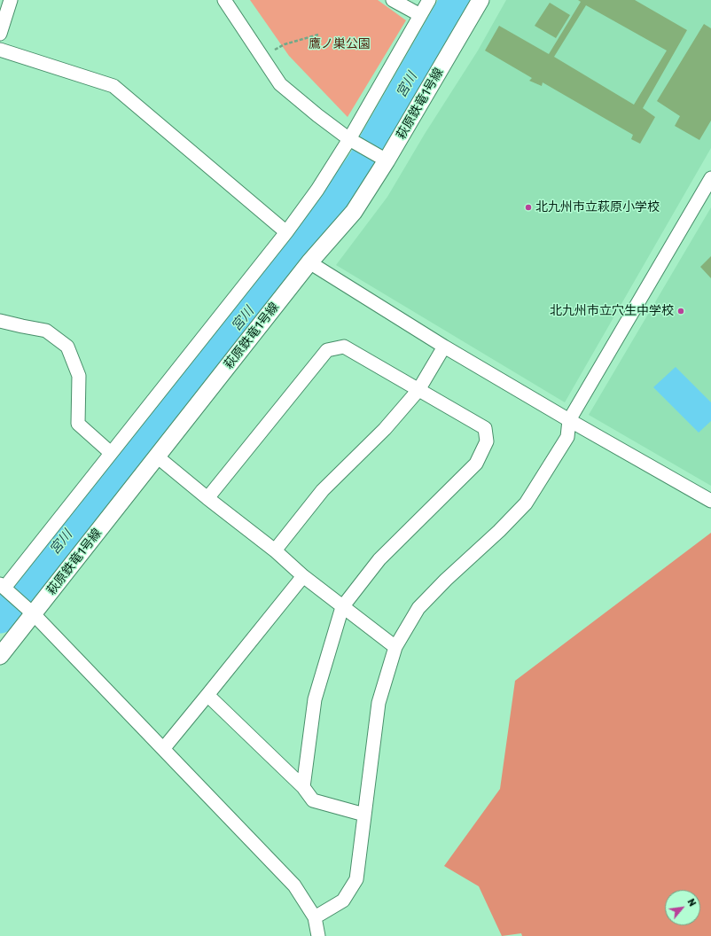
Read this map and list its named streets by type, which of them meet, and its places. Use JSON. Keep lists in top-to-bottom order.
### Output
{
  "streets": {
    "street": ["萩原鉄竜1号線"]
  },
  "water": ["宮川"],
  "parks": ["鷹ノ巣公園"],
  "places": ["北九州市立萩原小学校", "北九州市立穴生中学校"],
  "north": "top right"
}
